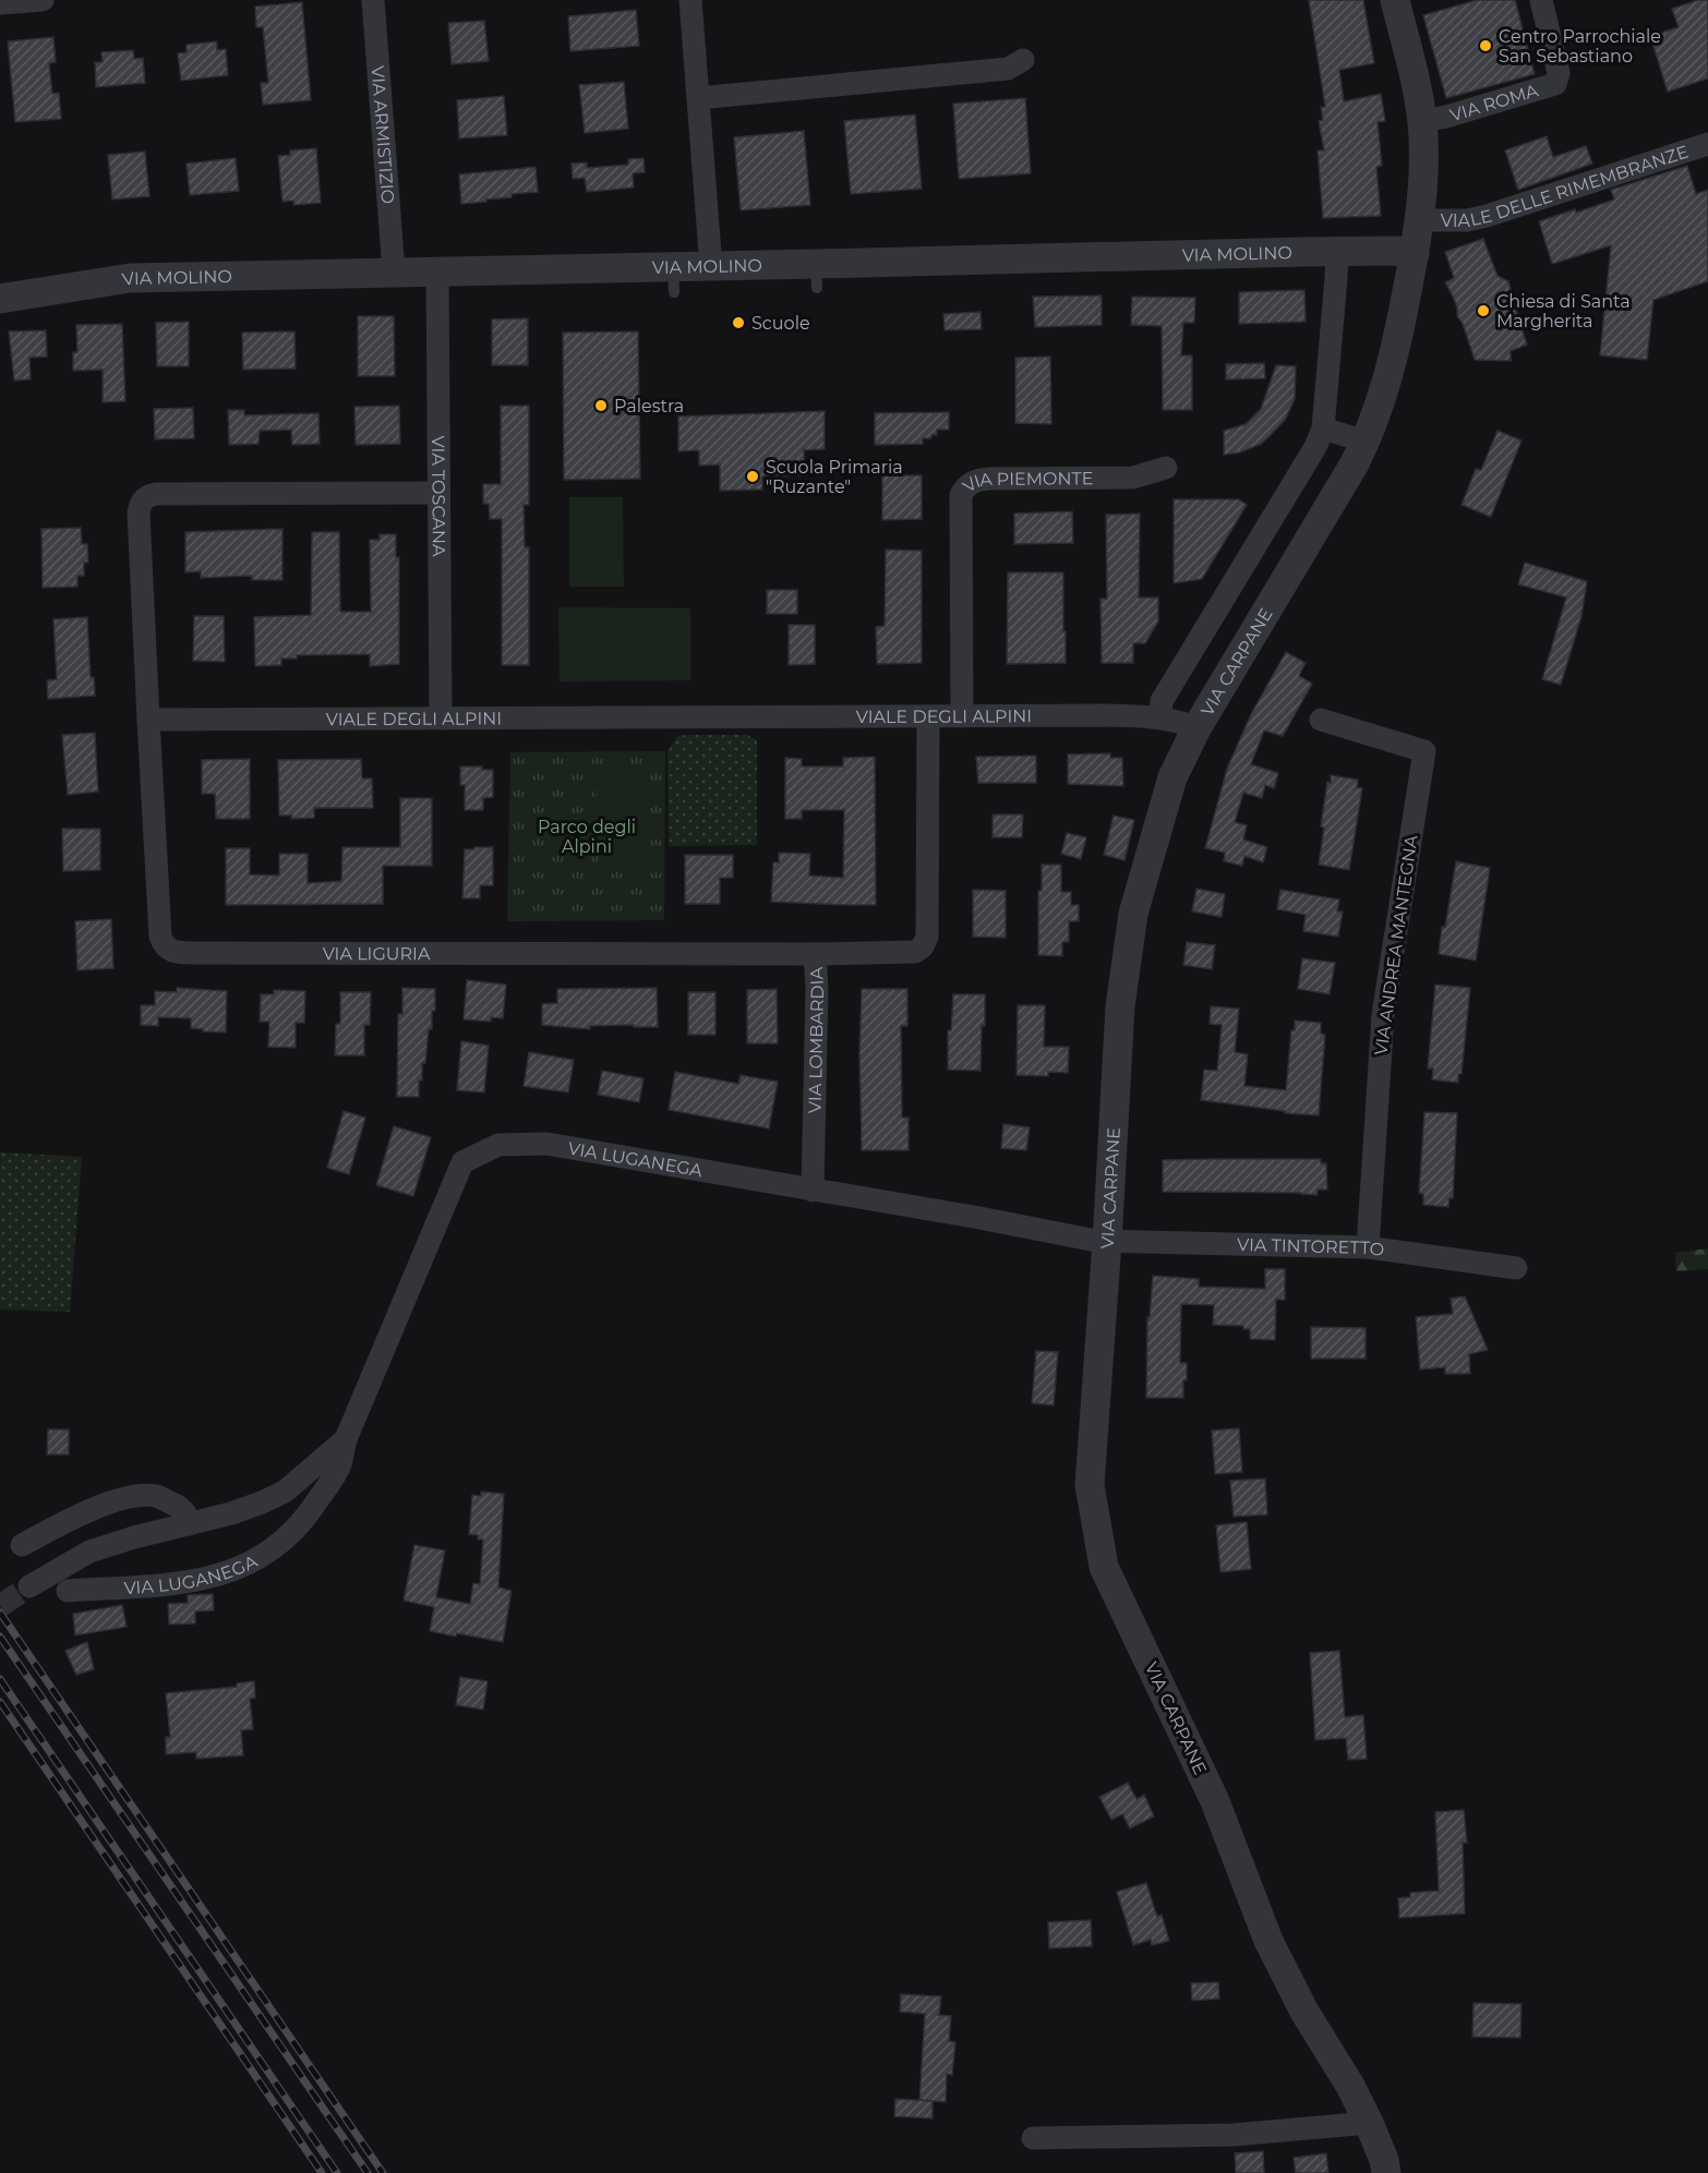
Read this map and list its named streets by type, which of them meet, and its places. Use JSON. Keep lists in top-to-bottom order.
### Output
{
  "streets": {
    "street": [
      "VIA ROMA",
      "VIA ARMISTIZIO",
      "VIALE DELLE RIMEMBRANZE",
      "VIA MOLINO",
      "VIA PIEMONTE",
      "VIA TOSCANA",
      "VIA CARPANE",
      "VIALE DEGLI ALPINI",
      "VIA ANDREA MANTEGNA",
      "VIA LIGURIA",
      "VIA LOMBARDIA",
      "VIA LUGANEGA",
      "VIA TINTORETTO"
    ]
  },
  "crossings": [
    ["VIA ROMA", "VIALE DELLE RIMEMBRANZE"],
    ["VIA ROMA", "VIA MOLINO"],
    ["VIA ROMA", "VIA CARPANE"],
    ["VIA ARMISTIZIO", "VIA MOLINO"],
    ["VIA MOLINO", "VIA TOSCANA"],
    ["VIA MOLINO", "VIA CARPANE"],
    ["VIA PIEMONTE", "VIALE DEGLI ALPINI"],
    ["VIA TOSCANA", "VIALE DEGLI ALPINI"],
    ["VIA CARPANE", "VIALE DEGLI ALPINI"],
    ["VIA CARPANE", "VIA LUGANEGA"],
    ["VIA CARPANE", "VIA TINTORETTO"],
    ["VIALE DEGLI ALPINI", "VIA LIGURIA"],
    ["VIALE DEGLI ALPINI", "VIA LOMBARDIA"],
    ["VIA ANDREA MANTEGNA", "VIA TINTORETTO"],
    ["VIA LIGURIA", "VIA LOMBARDIA"],
    ["VIA LOMBARDIA", "VIA LUGANEGA"],
    ["VIA LUGANEGA", "VIA TINTORETTO"]
  ],
  "parks": ["Parco degli Alpini"],
  "places": [
    "Centro Parrochiale San Sebastiano",
    "Chiesa di Santa Margherita",
    "Scuole",
    "Palestra",
    "Scuola Primaria \"Ruzante\""
  ]
}
